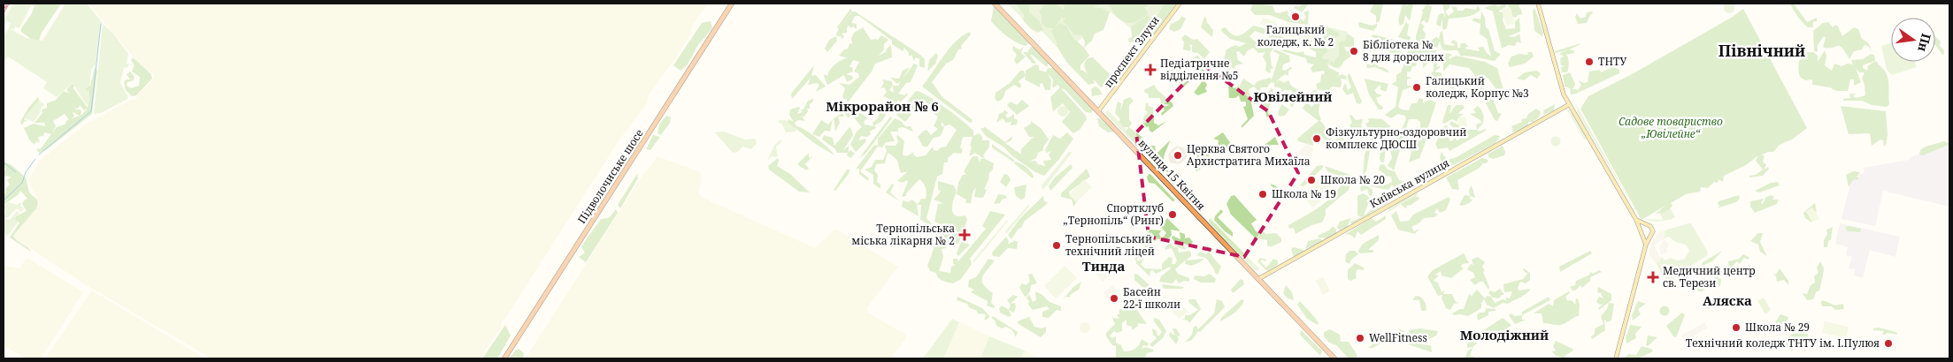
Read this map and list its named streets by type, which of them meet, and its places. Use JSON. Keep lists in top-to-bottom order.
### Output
{
  "streets": {
    "highway": ["вулиця 15 Квітня", "Підволочиське шосе"],
    "main road": ["проспект Злуки", "Київська вулиця"]
  },
  "crossings": [
    ["проспект Злуки", "вулиця 15 Квітня"],
    ["вулиця 15 Квітня", "Київська вулиця"]
  ],
  "districts": [
    "Північний",
    "Ювілейний",
    "Мікрорайон № 6",
    "Тинда",
    "Аляска",
    "Молодіжний"
  ],
  "parks": ["Садове товариство „Ювілейне“"],
  "places": {
    "other": [
      "Галицький коледж, к. № 2",
      "Бібліотека № 8 для дорослих",
      "ТНТУ",
      "Галицький коледж, Корпус №3",
      "Фізкультурно-оздоровчий комплекс ДЮСШ",
      "Церква Святого Архистратига Михаїла",
      "Школа № 20",
      "Школа № 19",
      "Спортклуб „Тернопіль“ (Ринг)",
      "Тернопільський технічний ліцей",
      "Басейн 22-ї школи",
      "Школа № 29",
      "WellFitness",
      "Технічний коледж ТНТУ ім. І.Пулюя"
    ],
    "health": ["Педіатричне відділення №5", "Тернопільська міська лікарня № 2", "Медичний центр св. Терези"]
  },
  "north": "right"
}
